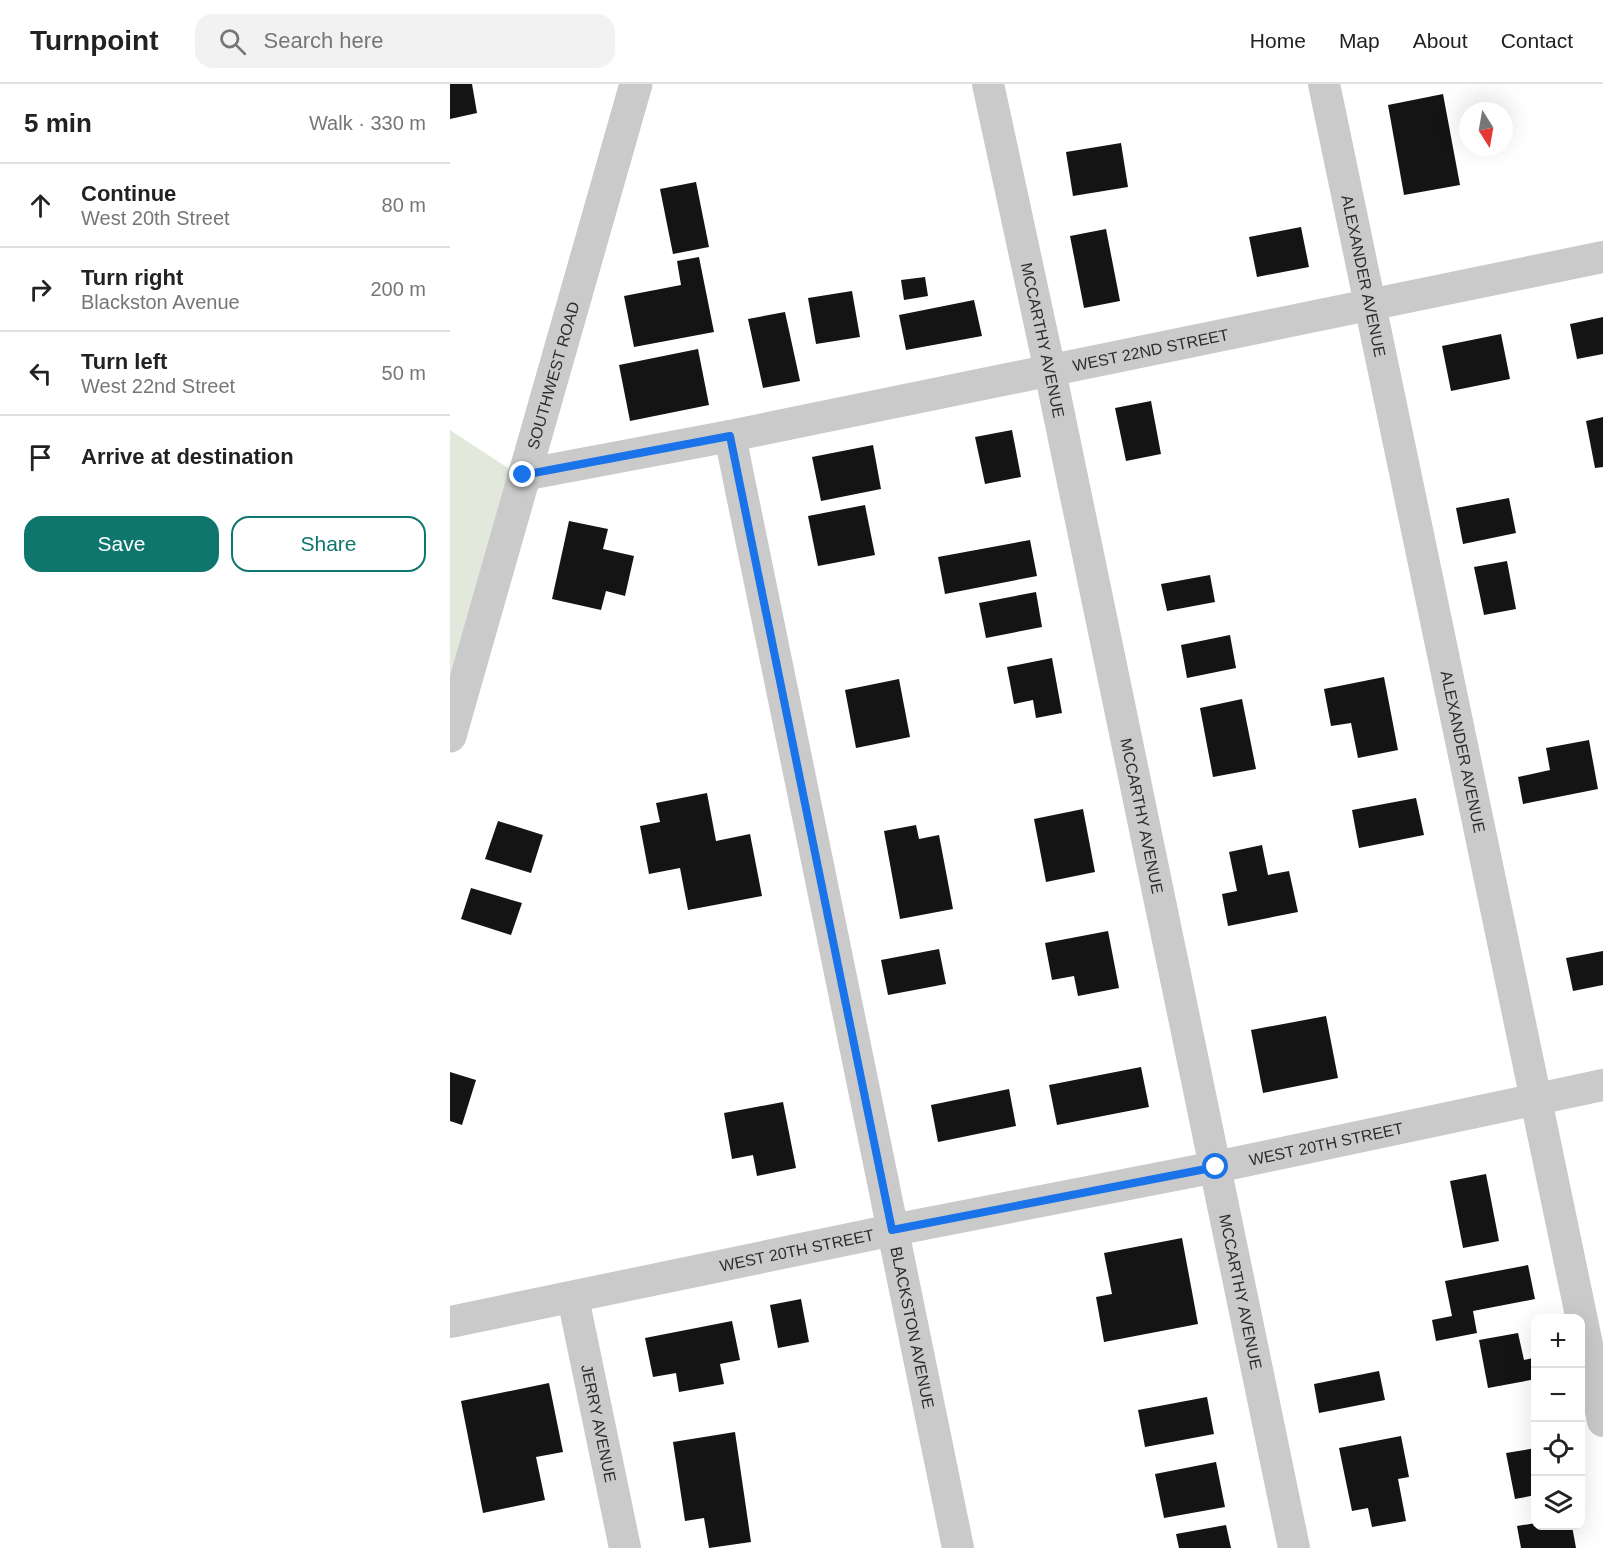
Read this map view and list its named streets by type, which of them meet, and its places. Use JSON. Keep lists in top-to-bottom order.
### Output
{
  "streets": {
    "street": [
      "ALEXANDER AVENUE",
      "MCCARTHY AVENUE",
      "WEST 22ND STREET",
      "SOUTHWEST ROAD",
      "WEST 20TH STREET",
      "BLACKSTON AVENUE",
      "JERRY AVENUE"
    ]
  },
  "crossings": [
    ["ALEXANDER AVENUE", "WEST 22ND STREET"],
    ["ALEXANDER AVENUE", "WEST 20TH STREET"],
    ["MCCARTHY AVENUE", "WEST 22ND STREET"],
    ["MCCARTHY AVENUE", "WEST 20TH STREET"],
    ["WEST 22ND STREET", "SOUTHWEST ROAD"],
    ["WEST 22ND STREET", "BLACKSTON AVENUE"],
    ["WEST 20TH STREET", "BLACKSTON AVENUE"],
    ["WEST 20TH STREET", "JERRY AVENUE"]
  ],
  "north": "bottom",
  "page": {
    "header": "Turnpoint",
    "search": "Search here",
    "nav": [
      "Home",
      "Map",
      "About",
      "Contact"
    ],
    "heading": ["5 min", "Walk · 330 m"],
    "list": [
      ["Continue", "West 20th Street", "80 m"],
      ["Turn right", "Blackston Avenue", "200 m"],
      ["Turn left", "West 22nd Street", "50 m"],
      "Arrive at destination"
    ],
    "buttons": ["Save", "Share"],
    "map_buttons": ["+", "−"]
  }
}
